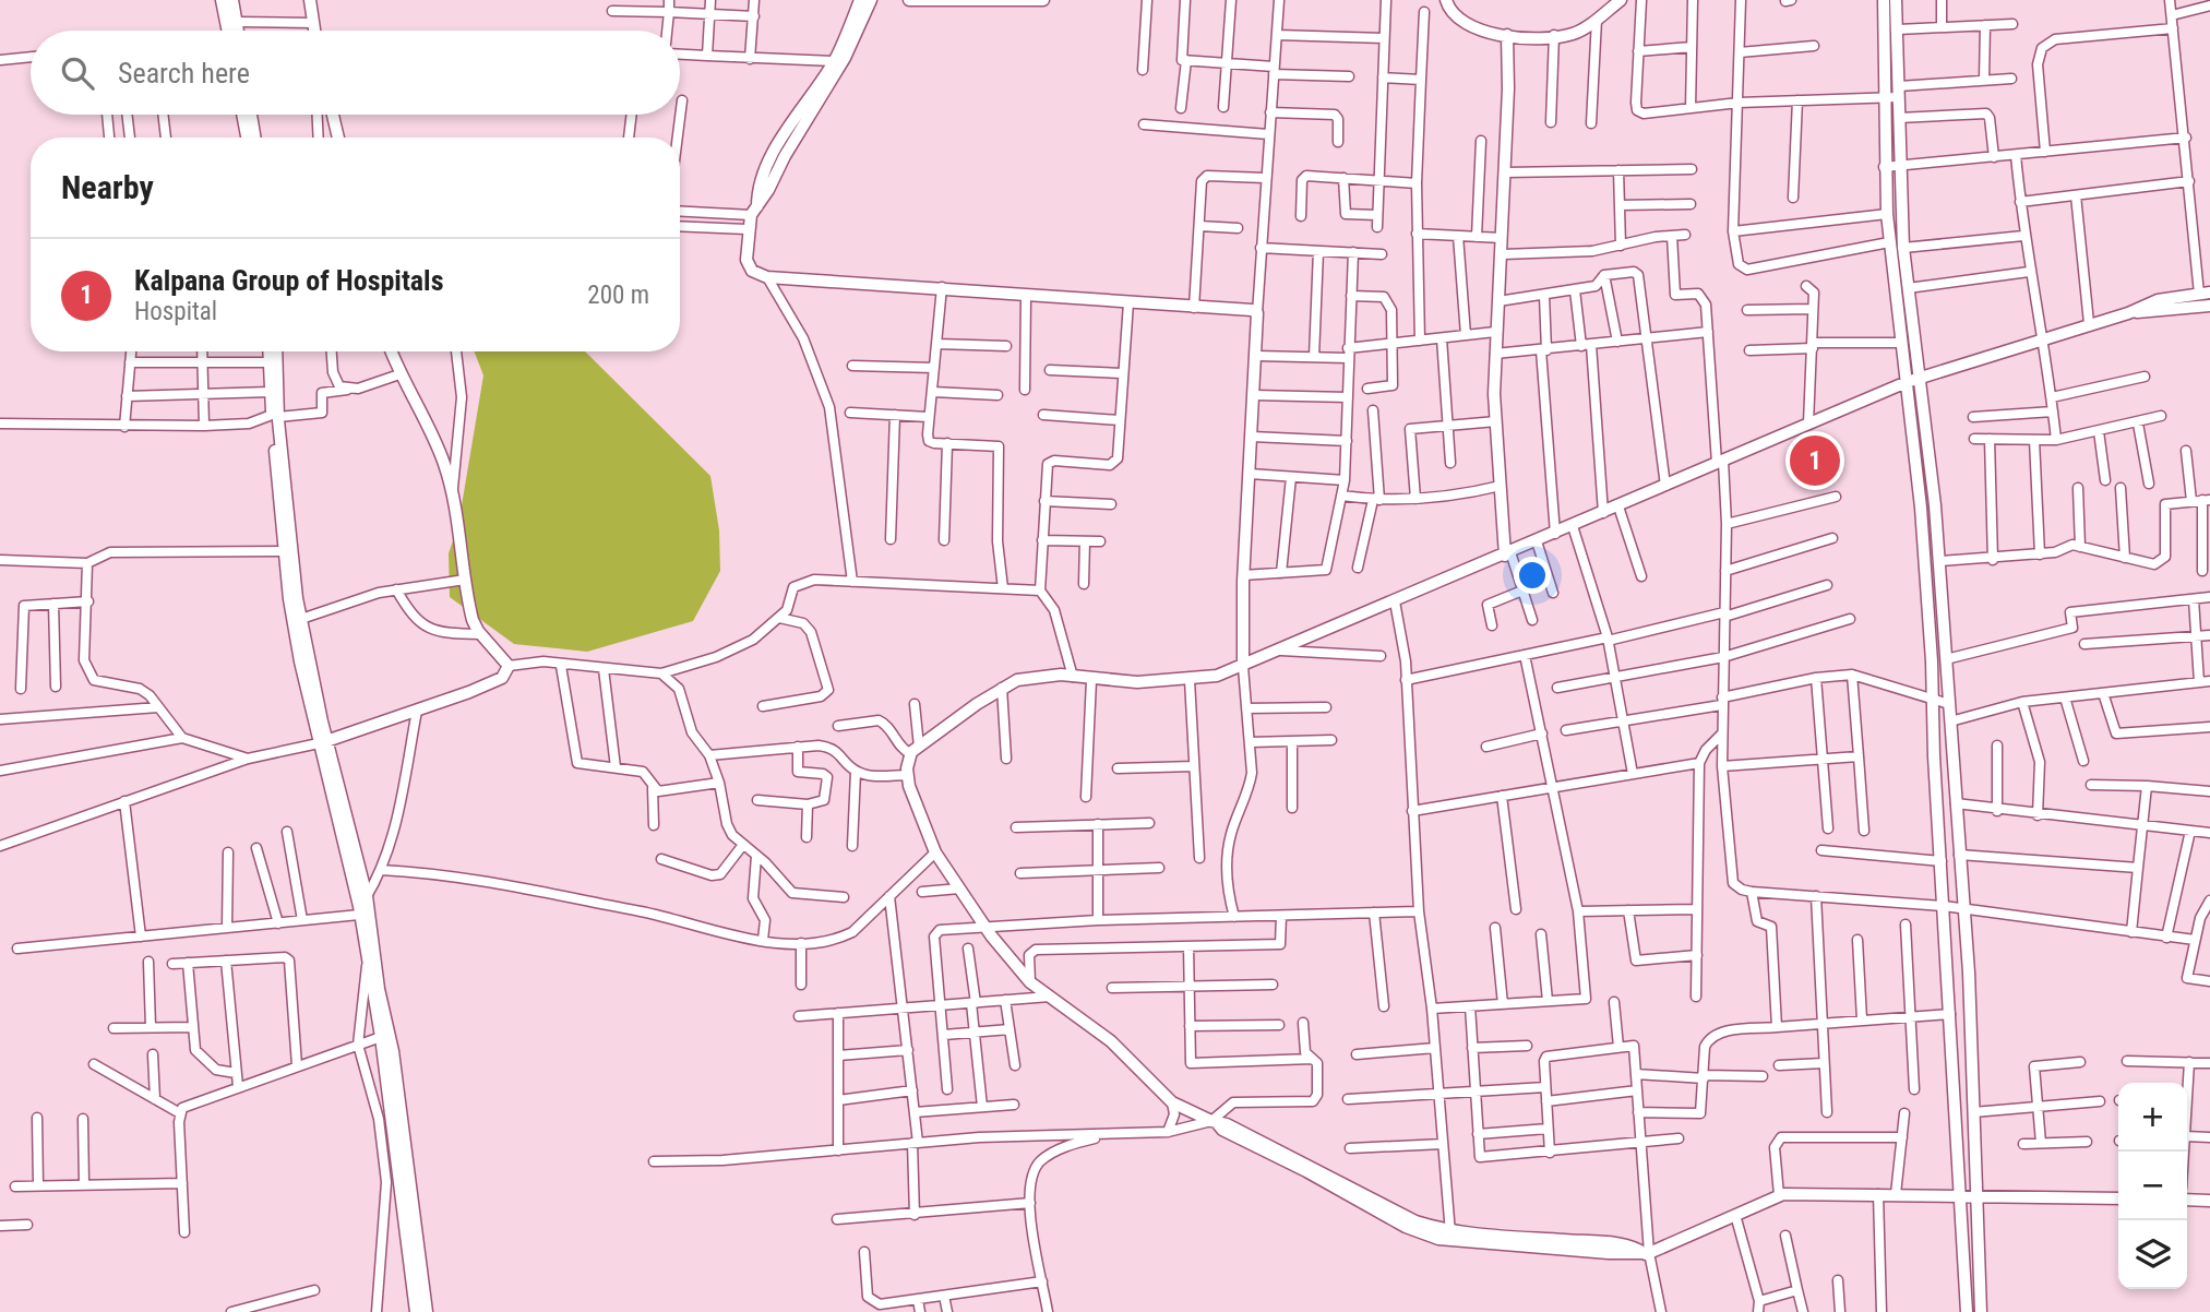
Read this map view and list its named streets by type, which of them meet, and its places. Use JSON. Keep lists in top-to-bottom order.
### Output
{
  "page": {
    "search": "Search here",
    "heading": "Nearby",
    "list": [
      {
        "mark": "1",
        "name": "Kalpana Group of Hospitals",
        "note": "Hospital",
        "value": "200 m"
      }
    ],
    "pins": "1",
    "map_buttons": ["+", "−"]
  }
}
